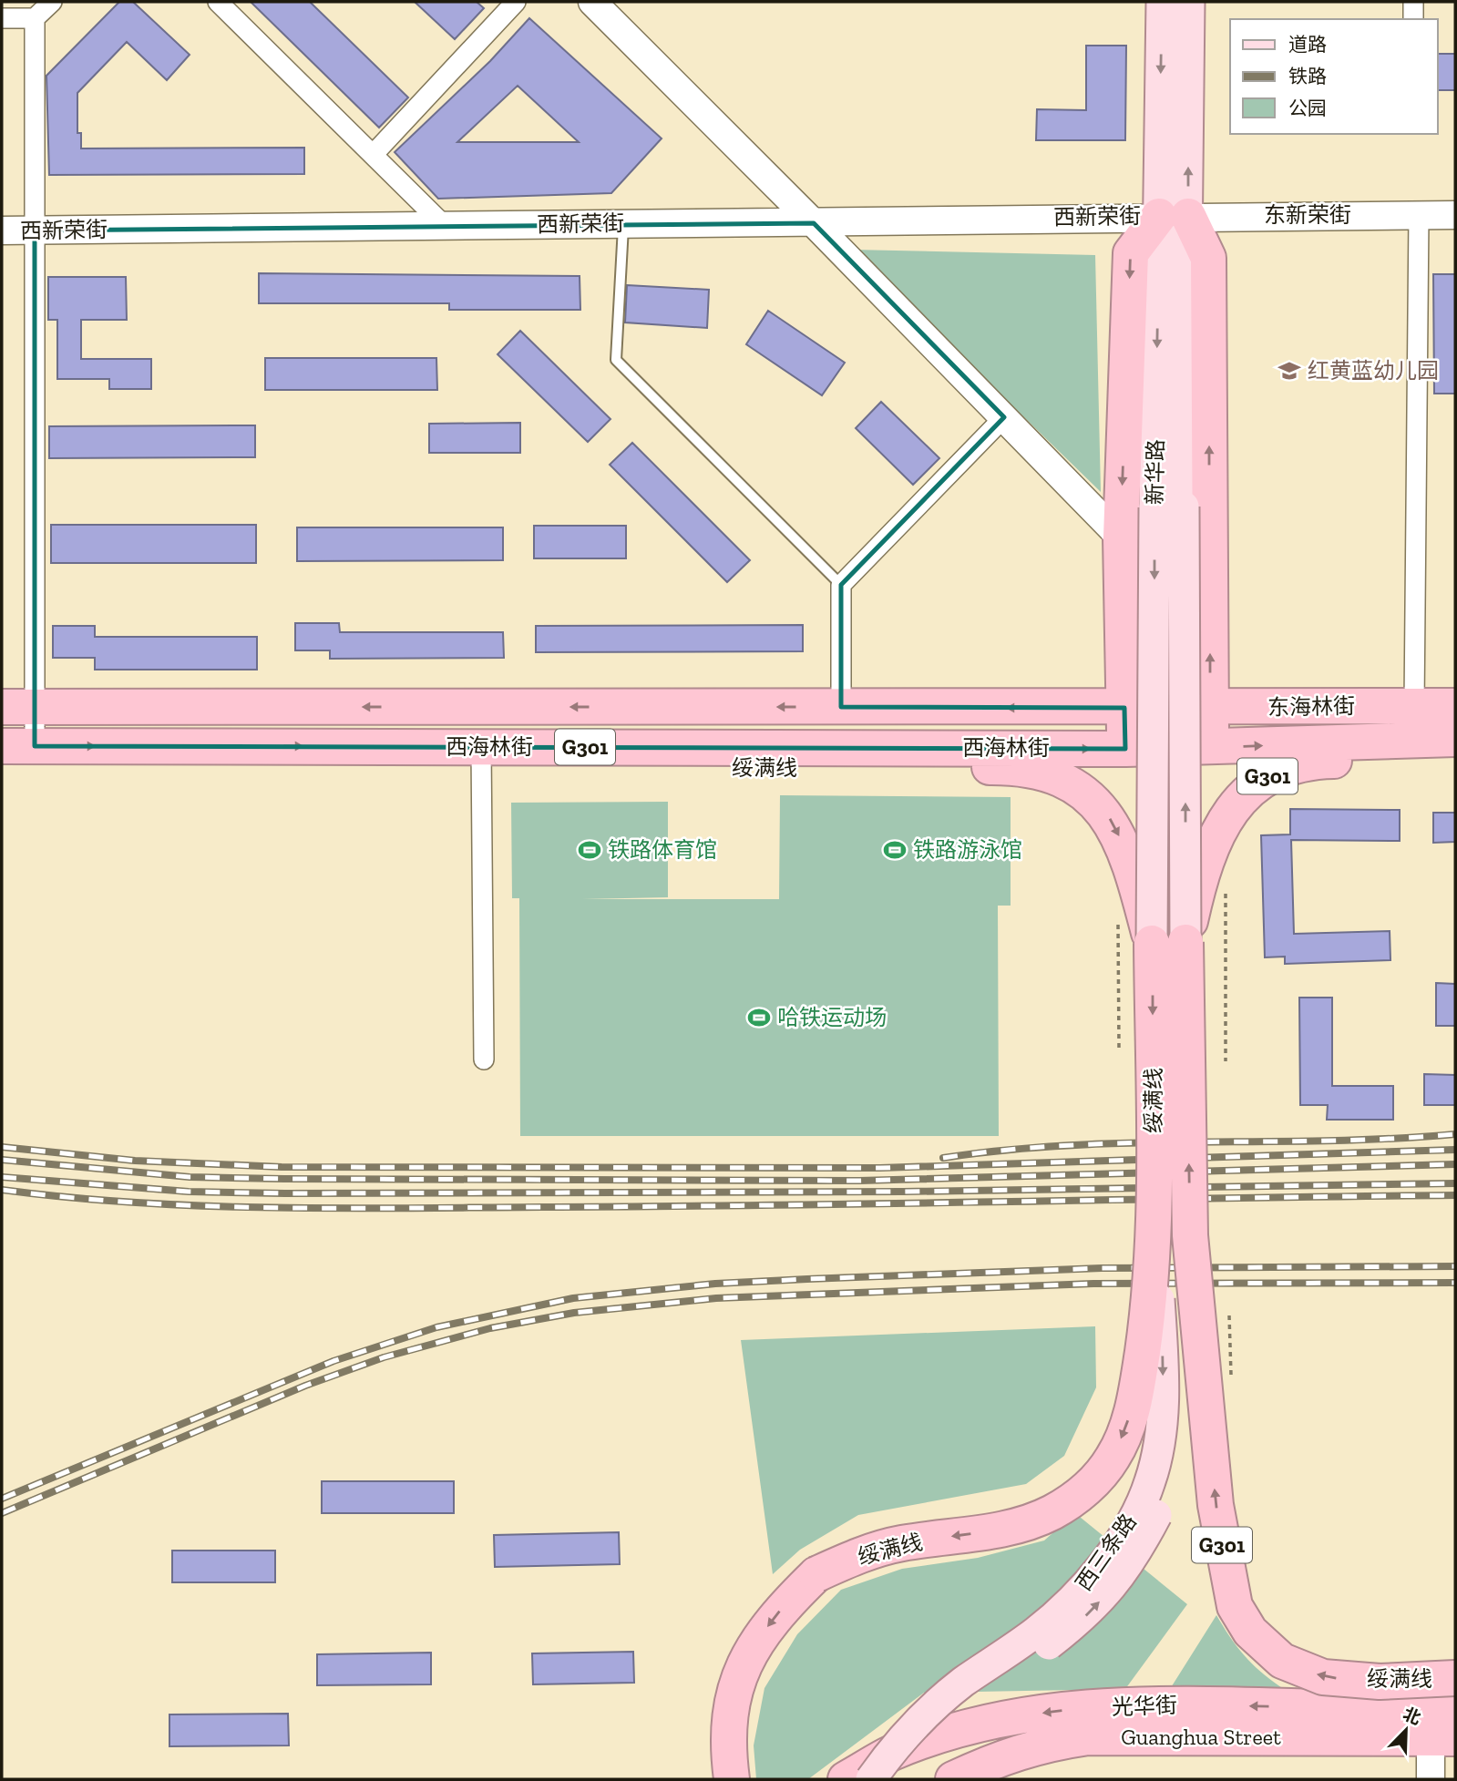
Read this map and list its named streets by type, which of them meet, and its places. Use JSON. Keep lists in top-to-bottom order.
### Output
{
  "streets": {
    "highway": [
      "东海林街",
      "西海林街",
      "G301",
      "绥满线",
      "光华街",
      "Guanghua Street"
    ],
    "main road": ["新华路", "西三条路"],
    "street": ["东新荣街", "西新荣街"]
  },
  "crossings": [
    ["东新荣街", "西新荣街"],
    ["东新荣街", "新华路"],
    ["西新荣街", "新华路"],
    ["新华路", "绥满线"],
    ["东海林街", "西海林街"],
    ["西海林街", "绥满线"],
    ["绥满线", "西三条路"]
  ],
  "one_way": ["光华街"],
  "places": {
    "school or university": ["红黄蓝幼儿园"],
    "sports": ["铁路体育馆", "铁路游泳馆", "哈铁运动场"]
  },
  "legend": ["道路", "铁路", "公园"],
  "north": "top right"
}
